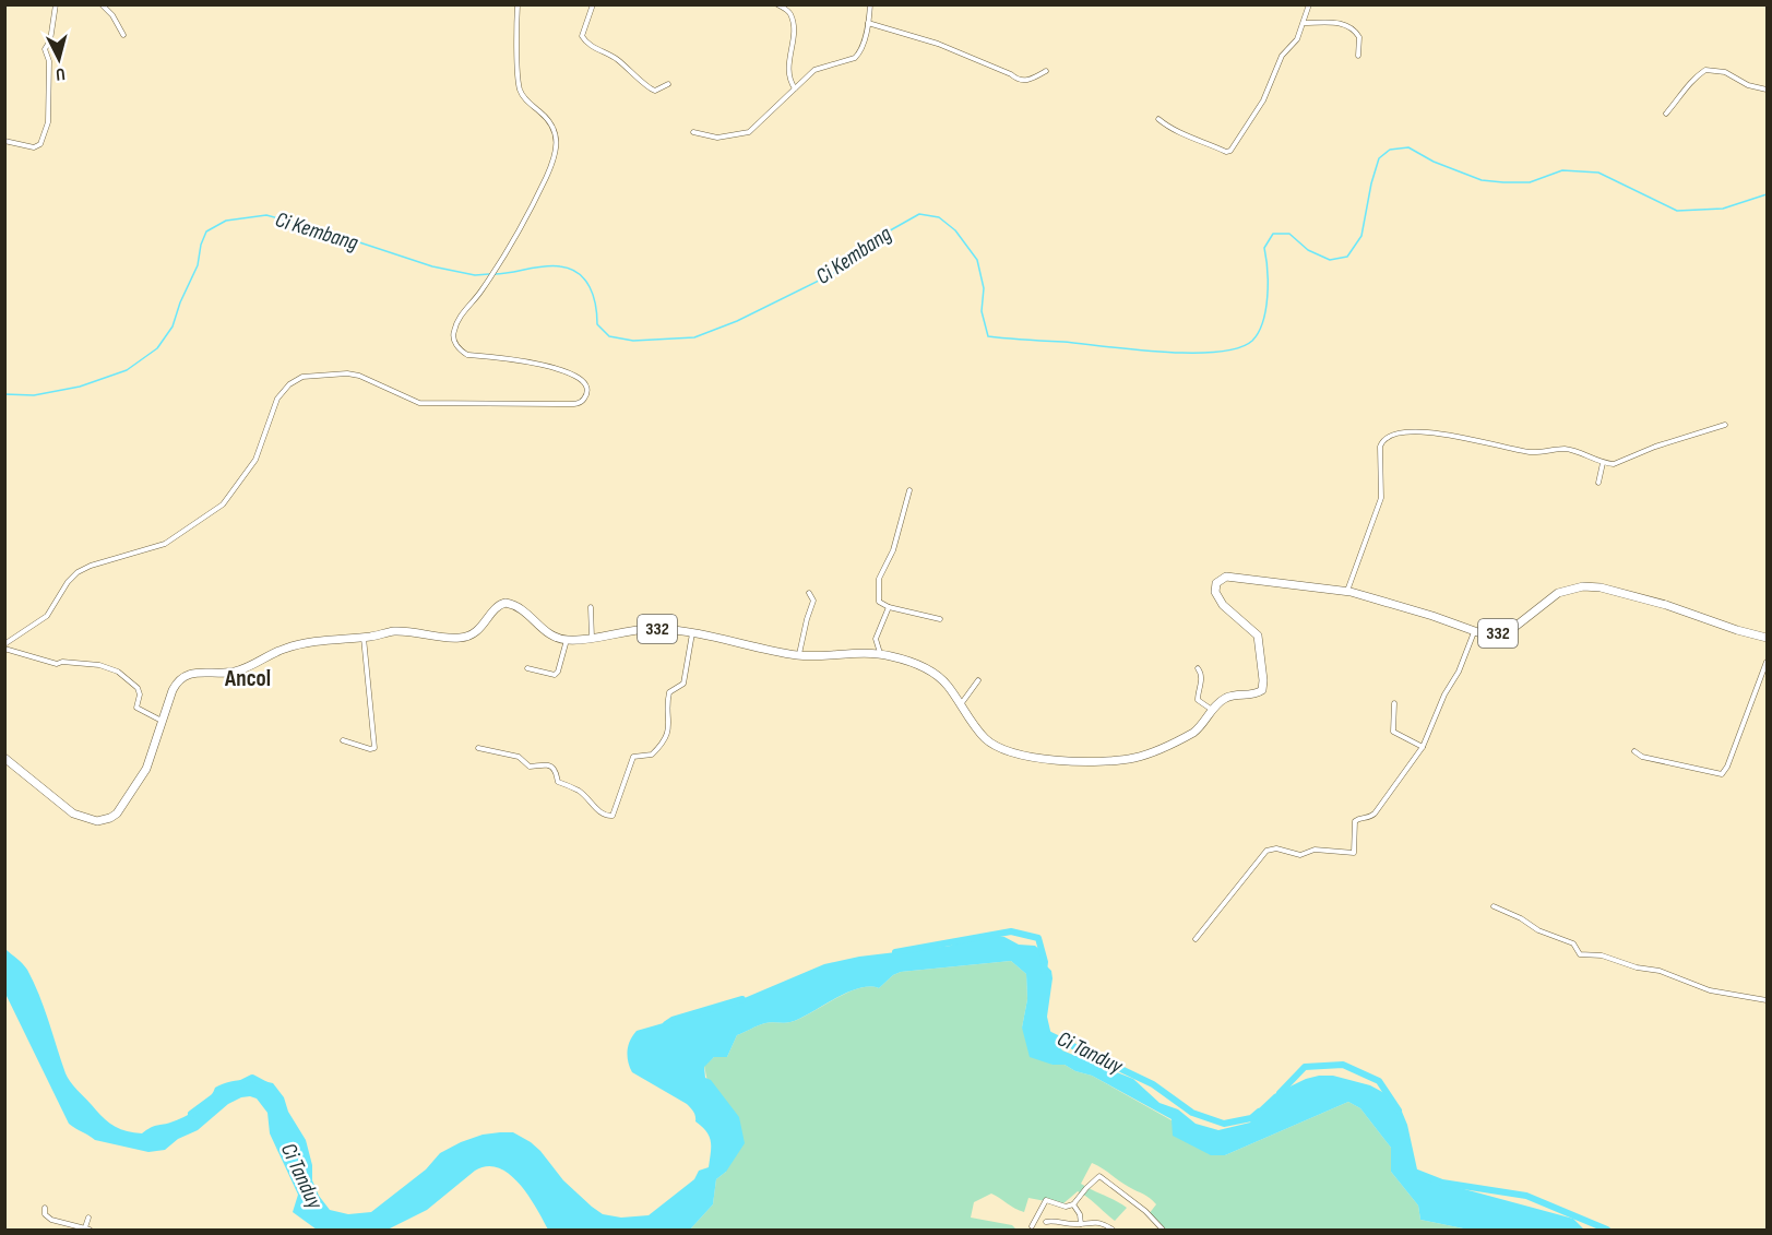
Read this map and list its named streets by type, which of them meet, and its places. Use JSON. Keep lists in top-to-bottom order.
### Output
{
  "streets": {
    "main road": ["332"]
  },
  "districts": ["Ancol"],
  "water": ["Ci Kembang", "Ci Tanduy"],
  "north": "bottom"
}
